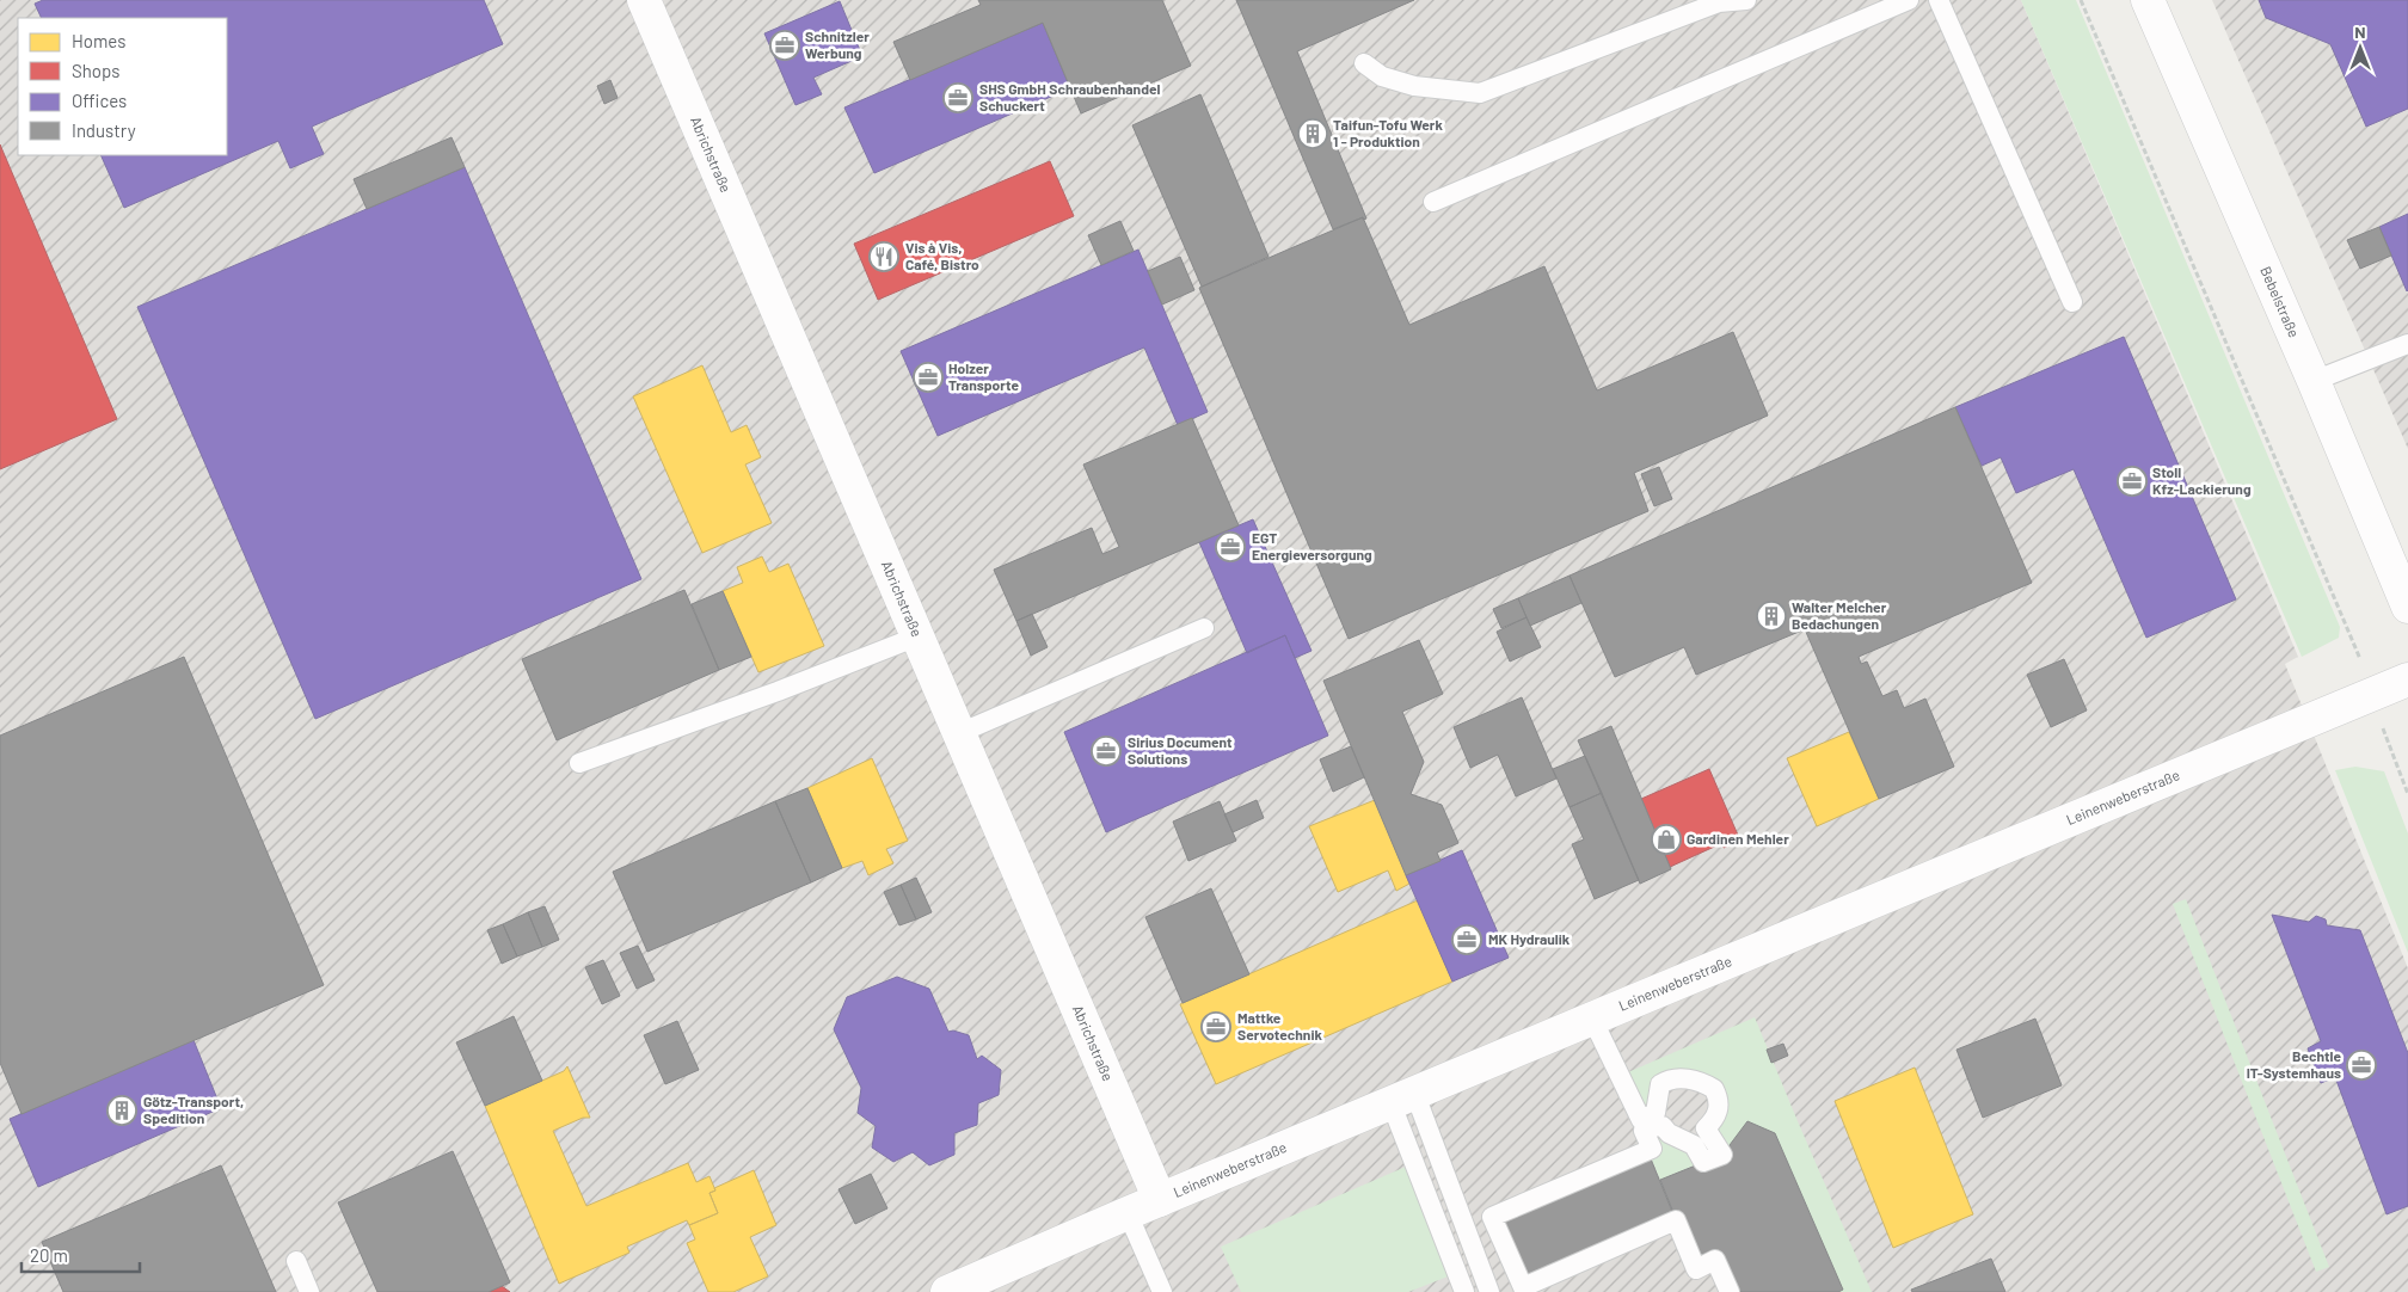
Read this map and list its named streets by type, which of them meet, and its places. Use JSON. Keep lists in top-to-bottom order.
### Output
{
  "streets": {
    "street": ["Abrichstraße", "Bebelstraße", "Leinenweberstraße"]
  },
  "crossings": [
    ["Abrichstraße", "Leinenweberstraße"]
  ],
  "places": {
    "office": [
      "Schnitzler Werbung",
      "SHS GmbH Schraubenhandel Schuckert",
      "Holzer Transporte",
      "Stoll Kfz-Lackierung",
      "EGT Energieversorgung",
      "Sirius Document Solutions",
      "MK Hydraulik",
      "Mattke Servotechnik",
      "Bechtle IT-Systemhaus"
    ],
    "building": ["Taifun-Tofu Werk 1 - Produktion", "Walter Melcher Bedachungen", "Götz-Transport, Spedition"],
    "restaurant": ["Vis à Vis, Café, Bistro"],
    "shop": ["Gardinen Mehler"]
  },
  "legend": [
    "Homes",
    "Shops",
    "Offices",
    "Industry"
  ],
  "scale_bar": "20 m",
  "north": "top"
}
